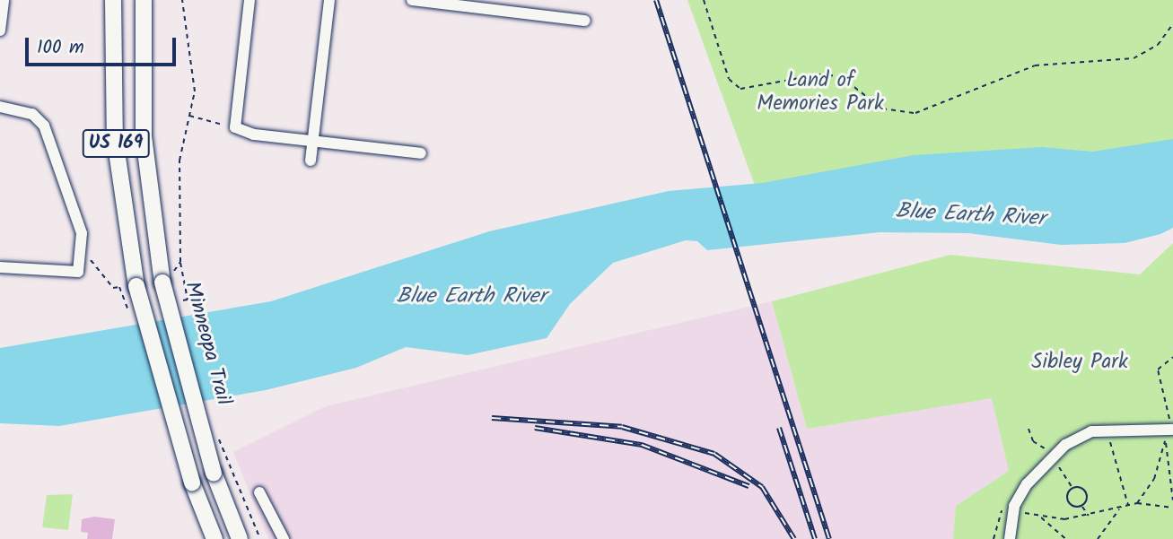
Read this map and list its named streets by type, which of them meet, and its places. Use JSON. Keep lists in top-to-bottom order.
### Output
{
  "streets": {
    "highway": ["US 169"],
    "path": ["Minneopa Trail"]
  },
  "crossings": [
    ["US 169", "Minneopa Trail"]
  ],
  "water": ["Blue Earth River"],
  "parks": ["Land of Memories Park", "Sibley Park"],
  "scale_bar": "100 m"
}
